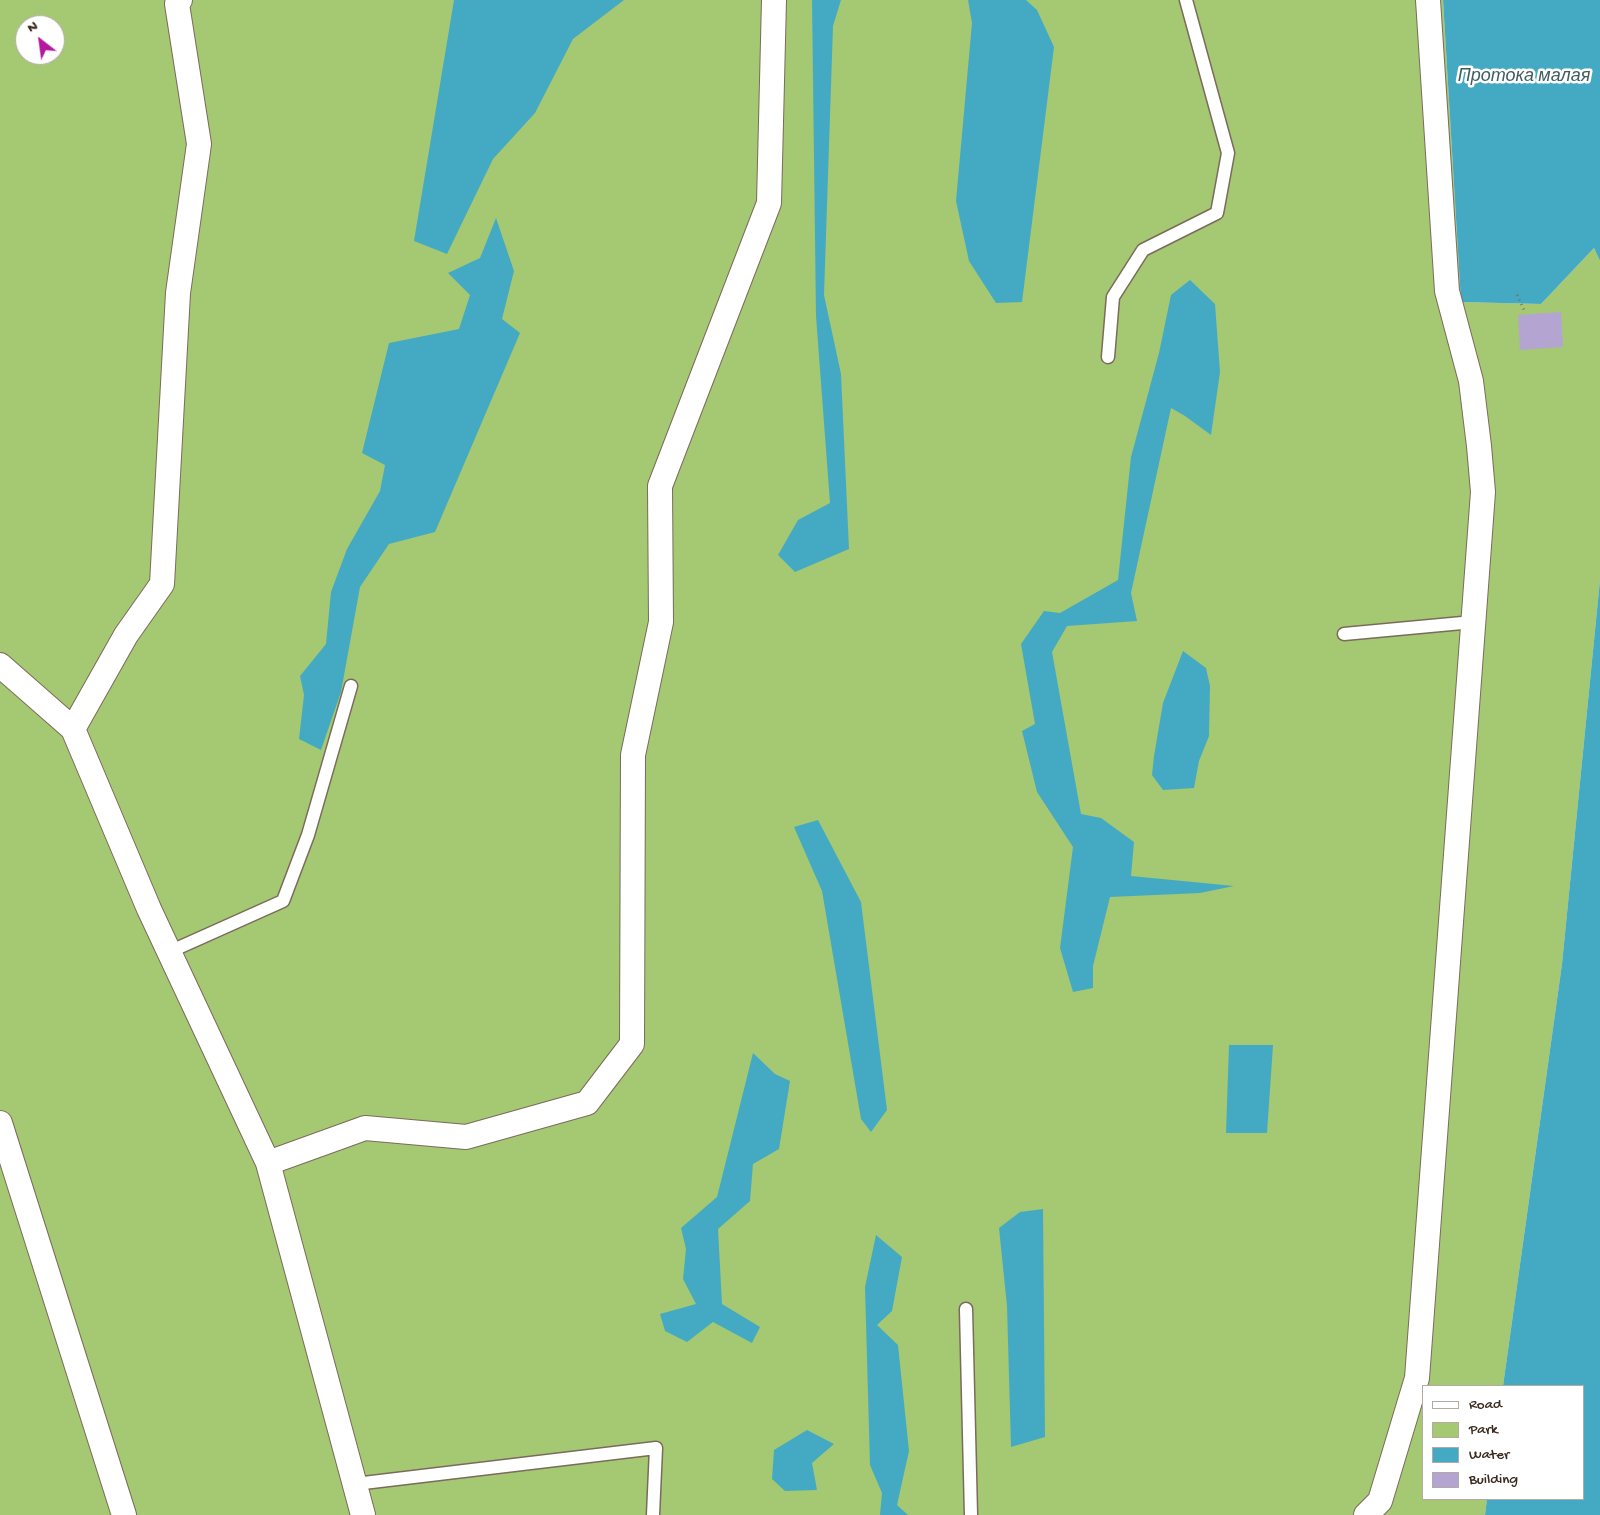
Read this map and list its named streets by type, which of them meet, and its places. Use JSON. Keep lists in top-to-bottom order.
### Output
{
  "water": ["Протока малая"],
  "legend": [
    "Road",
    "Park",
    "Water",
    "Building"
  ],
  "north": "top left"
}
